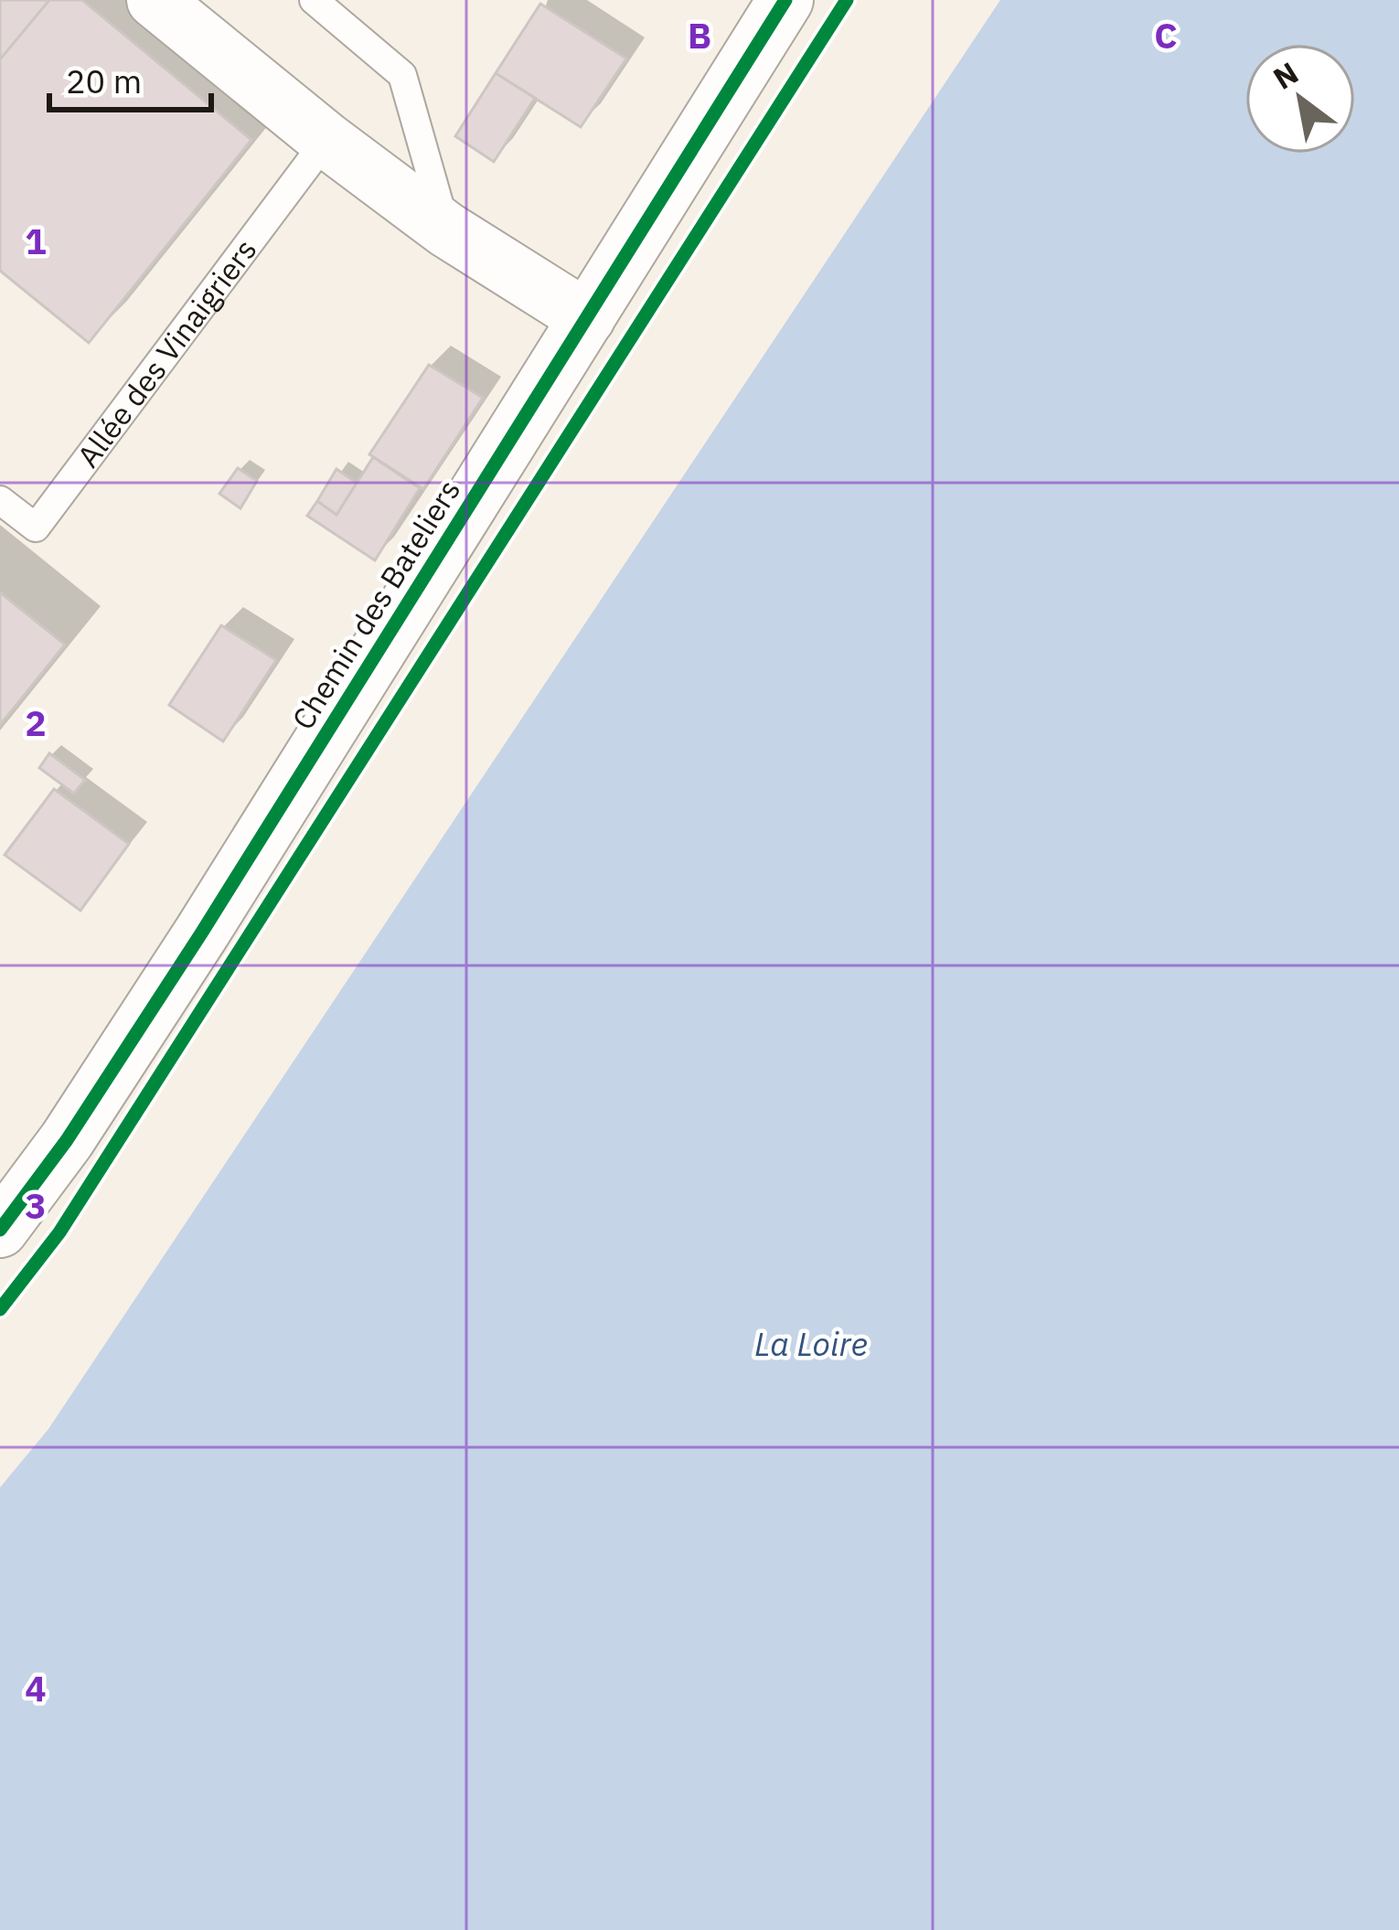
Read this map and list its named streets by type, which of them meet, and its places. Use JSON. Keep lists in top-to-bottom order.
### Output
{
  "streets": {
    "street": ["Chemin des Bateliers"],
    "lane": ["Allée des Vinaigriers"]
  },
  "water": ["La Loire"],
  "scale_bar": "20 m",
  "north": "top left",
  "grid": {
    "columns": ["B", "C"],
    "rows": [
      "1",
      "2",
      "3",
      "4"
    ]
  }
}
